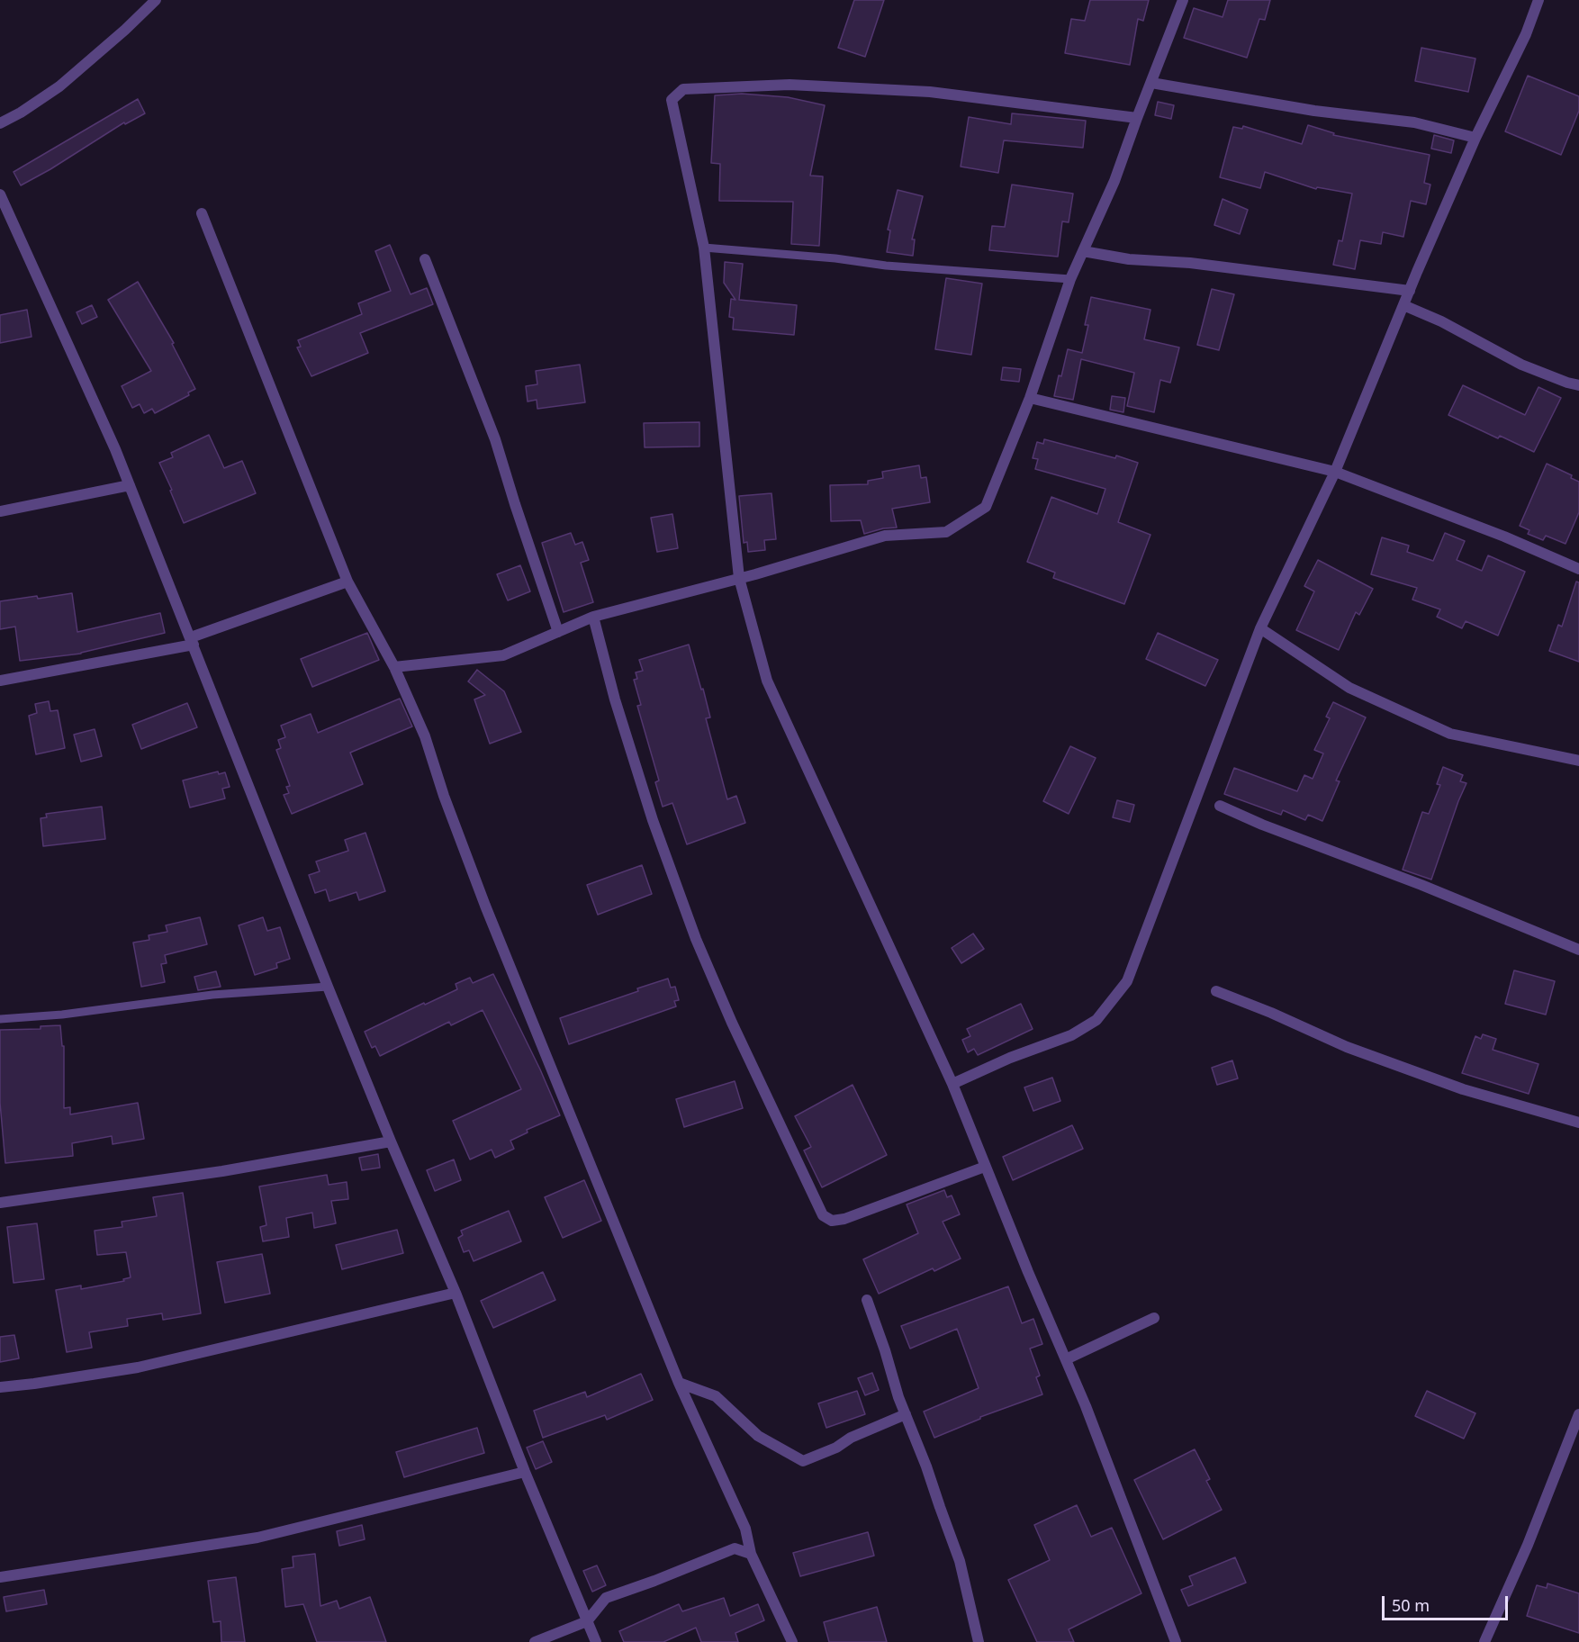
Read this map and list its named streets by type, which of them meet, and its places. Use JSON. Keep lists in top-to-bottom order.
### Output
{
  "scale_bar": "50 m"
}
